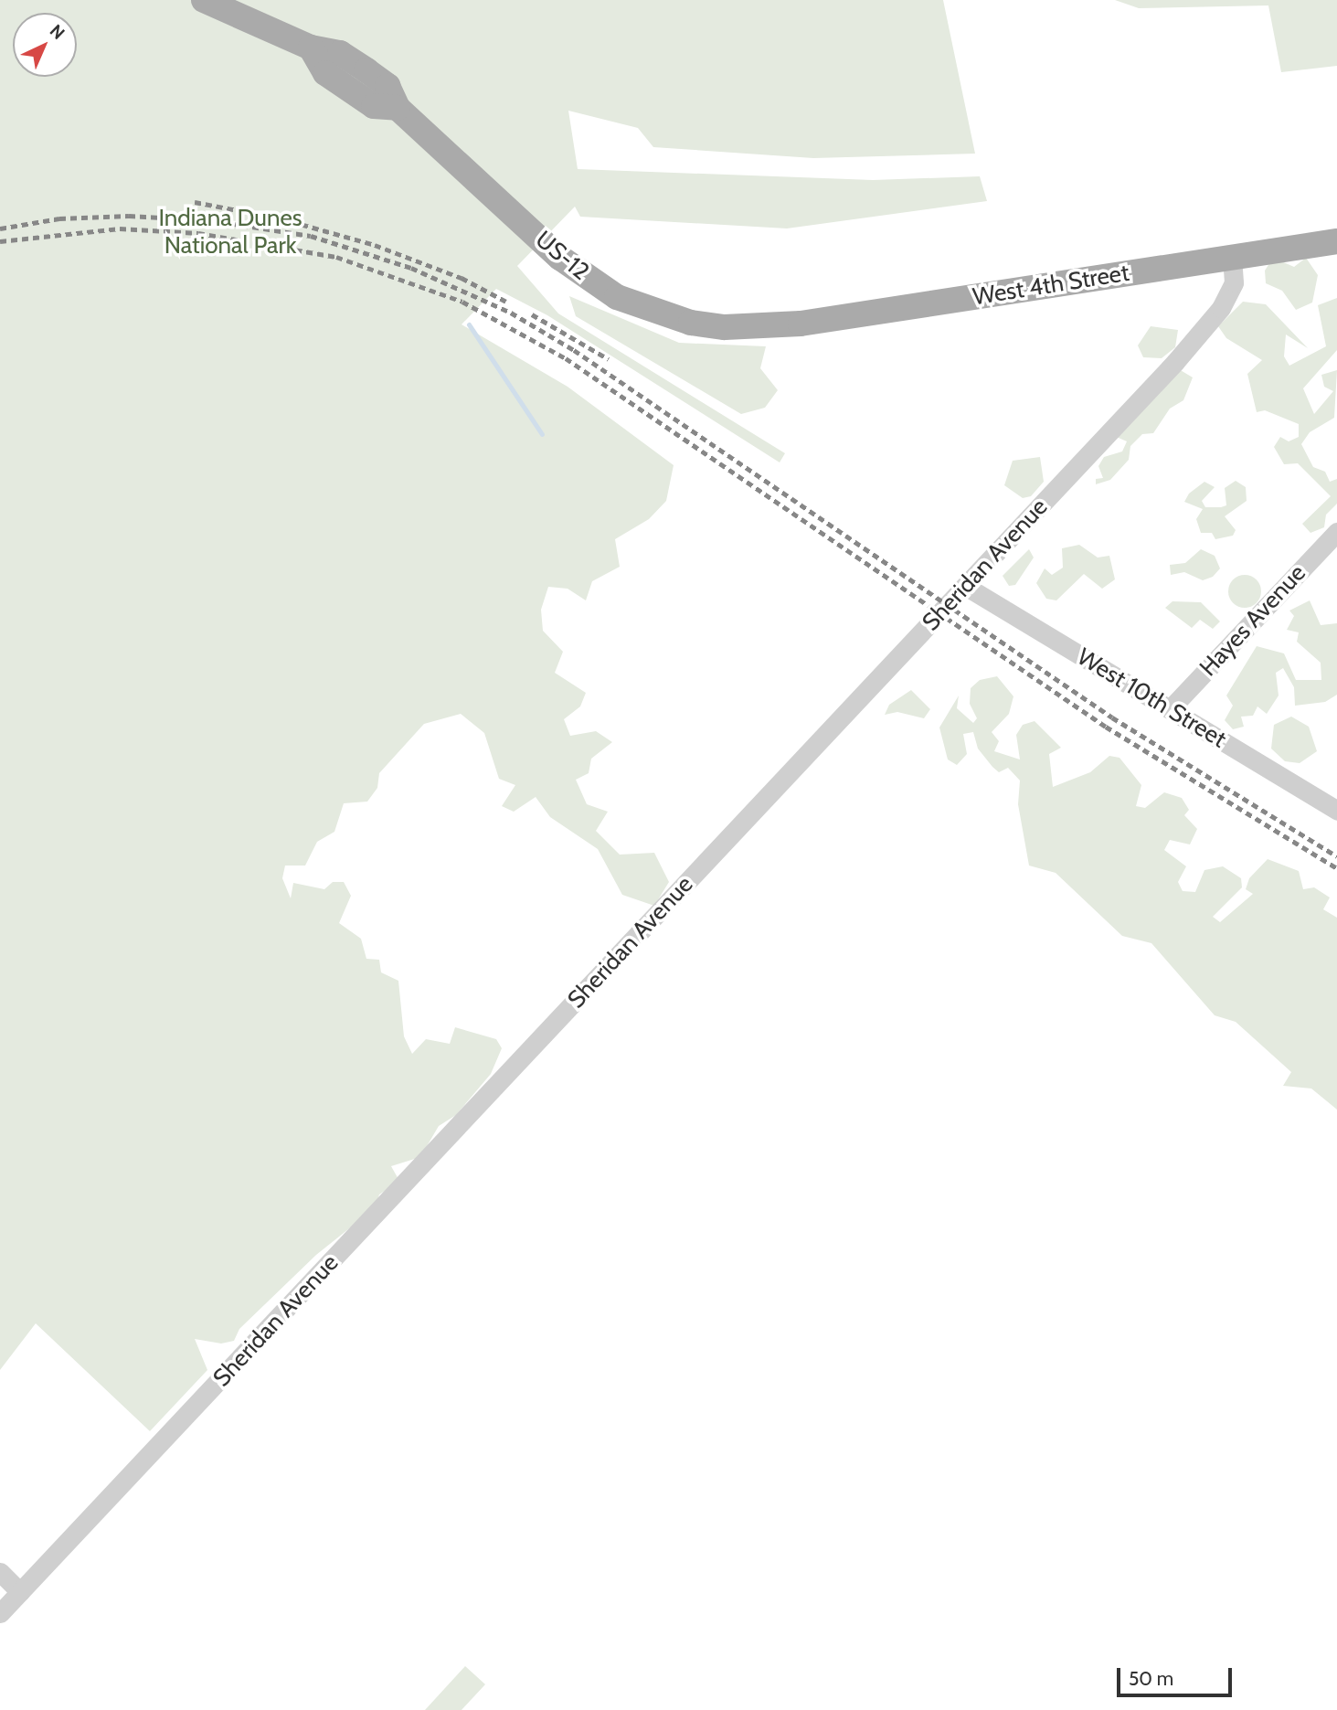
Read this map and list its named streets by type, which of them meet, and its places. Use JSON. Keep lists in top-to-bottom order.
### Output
{
  "streets": {
    "main road": ["US-12", "West 4th Street"],
    "street": ["Sheridan Avenue", "Hayes Avenue", "West 10th Street"]
  },
  "crossings": [
    ["US-12", "West 4th Street"],
    ["West 4th Street", "Sheridan Avenue"],
    ["Sheridan Avenue", "West 10th Street"],
    ["Hayes Avenue", "West 10th Street"]
  ],
  "parks": ["Indiana Dunes National Park"],
  "scale_bar": "50 m",
  "north": "top right"
}
